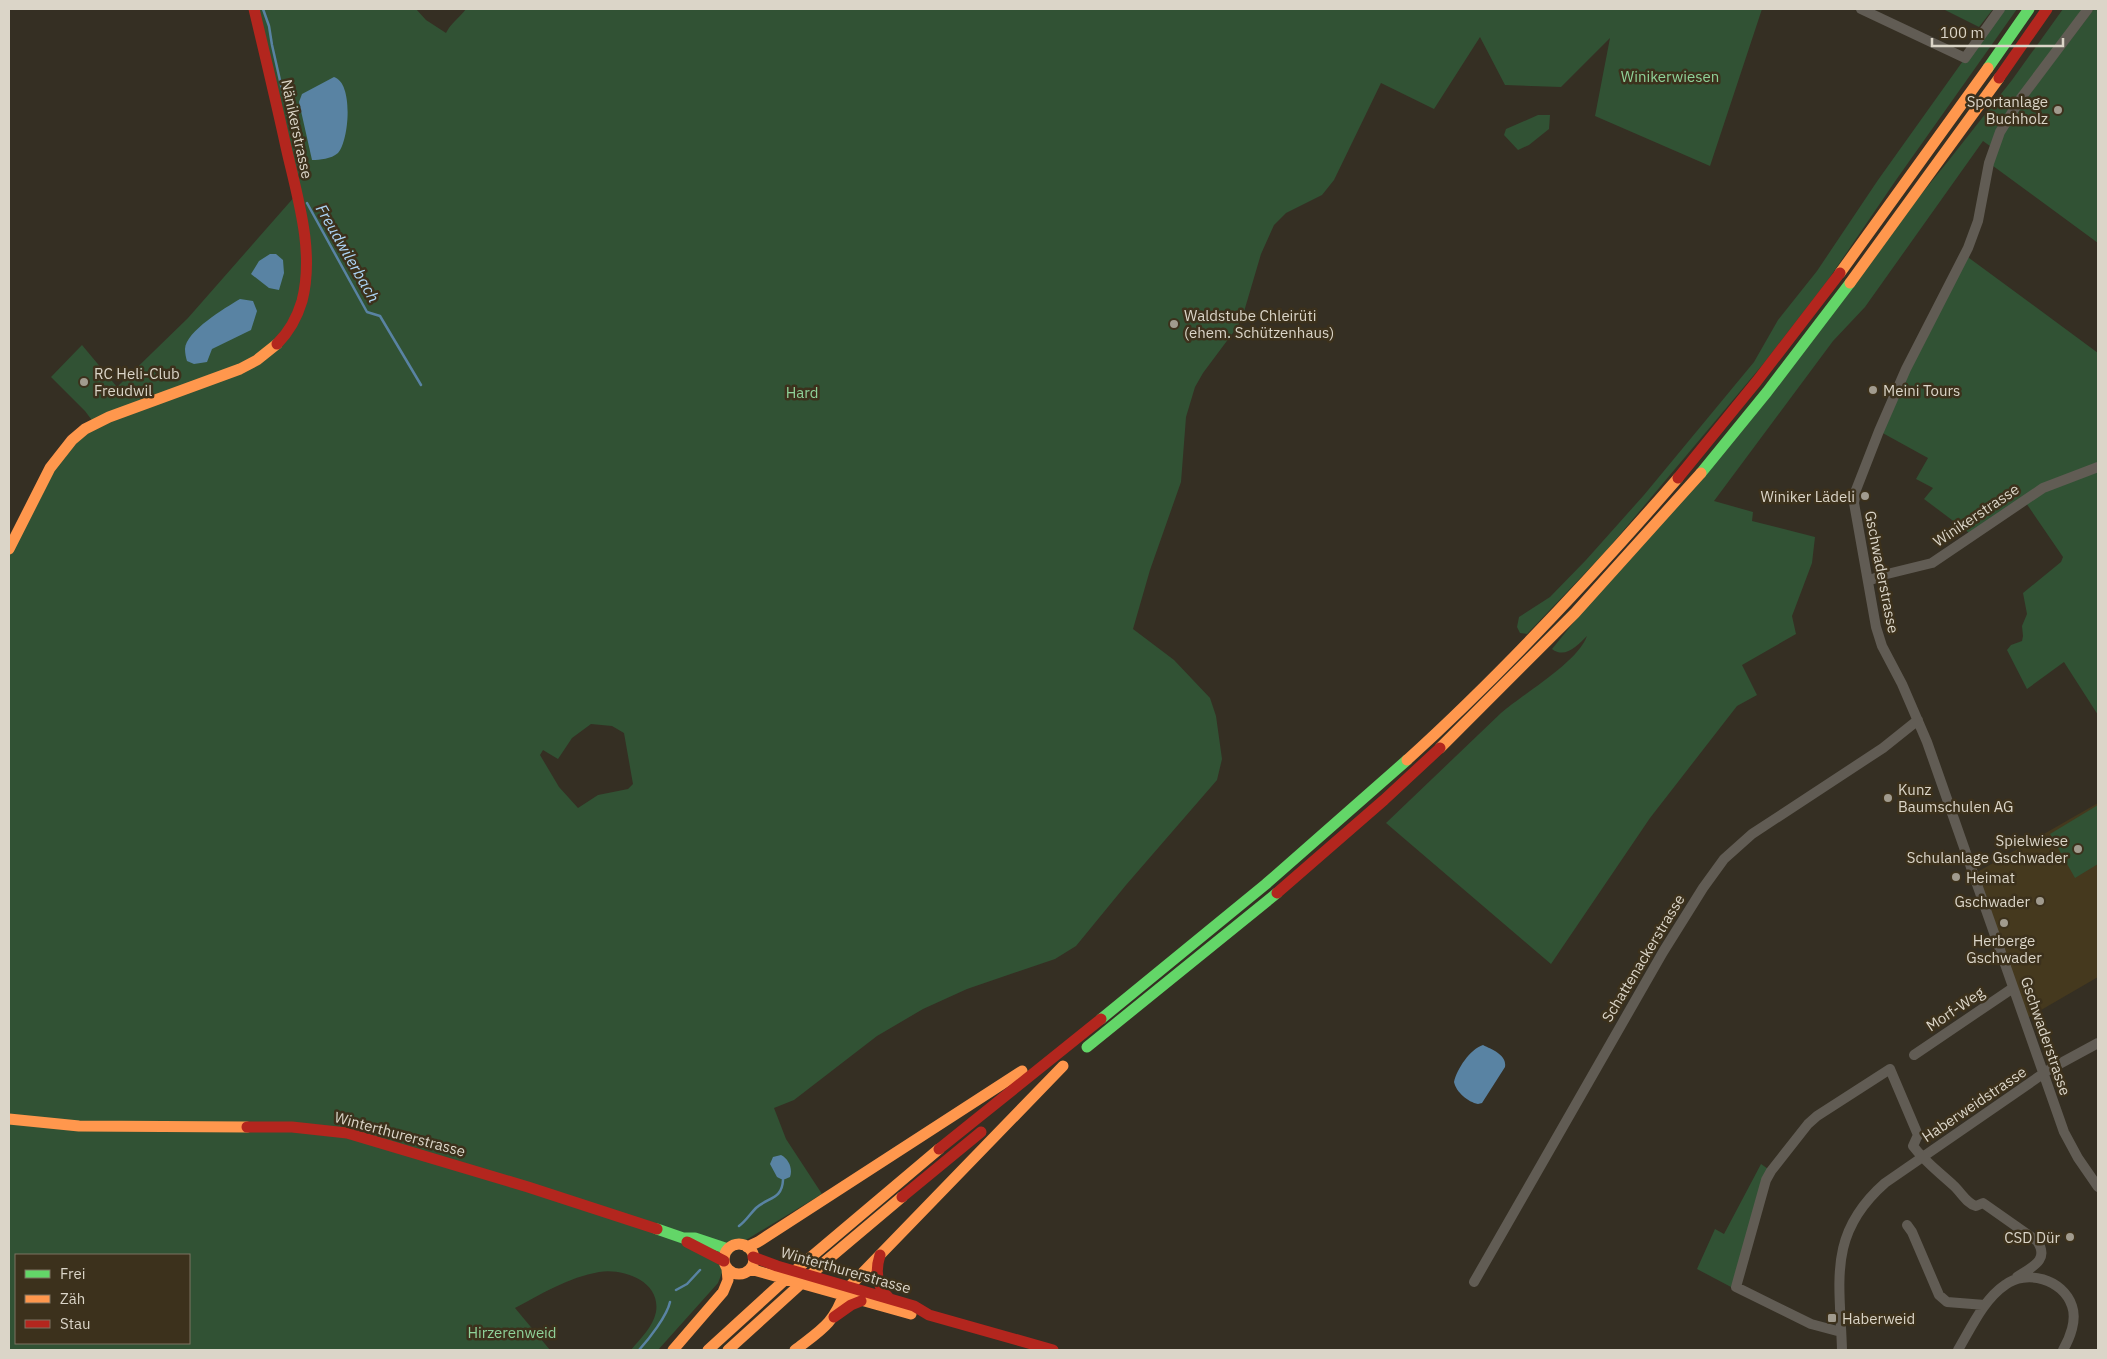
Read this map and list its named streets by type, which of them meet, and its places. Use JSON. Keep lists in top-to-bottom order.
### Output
{
  "streets": {
    "main road": ["Nänikerstrasse", "Winterthurerstrasse"],
    "street": [
      "Winikerstrasse",
      "Gschwaderstrasse",
      "Schattenackerstrasse",
      "Morf-Weg",
      "Haberweidstrasse"
    ]
  },
  "crossings": [
    ["Winikerstrasse", "Gschwaderstrasse"],
    ["Gschwaderstrasse", "Schattenackerstrasse"],
    ["Gschwaderstrasse", "Morf-Weg"],
    ["Gschwaderstrasse", "Haberweidstrasse"]
  ],
  "water": ["Freudwilerbach"],
  "parks": ["Winikerwiesen", "Hard", "Hirzerenweid"],
  "places": {
    "other": [
      "Sportanlage Buchholz",
      "Waldstube Chleirüti (ehem. Schützenhaus)",
      "RC Heli-Club Freudwil",
      "Meini Tours",
      "Winiker Lädeli",
      "Kunz Baumschulen AG",
      "Spielwiese Schulanlage Gschwader",
      "Heimat",
      "Gschwader",
      "Herberge Gschwader",
      "CSD Dür"
    ],
    "transit": ["Haberweid"]
  },
  "legend": ["Frei", "Zäh", "Stau"],
  "scale_bar": "100 m"
}
